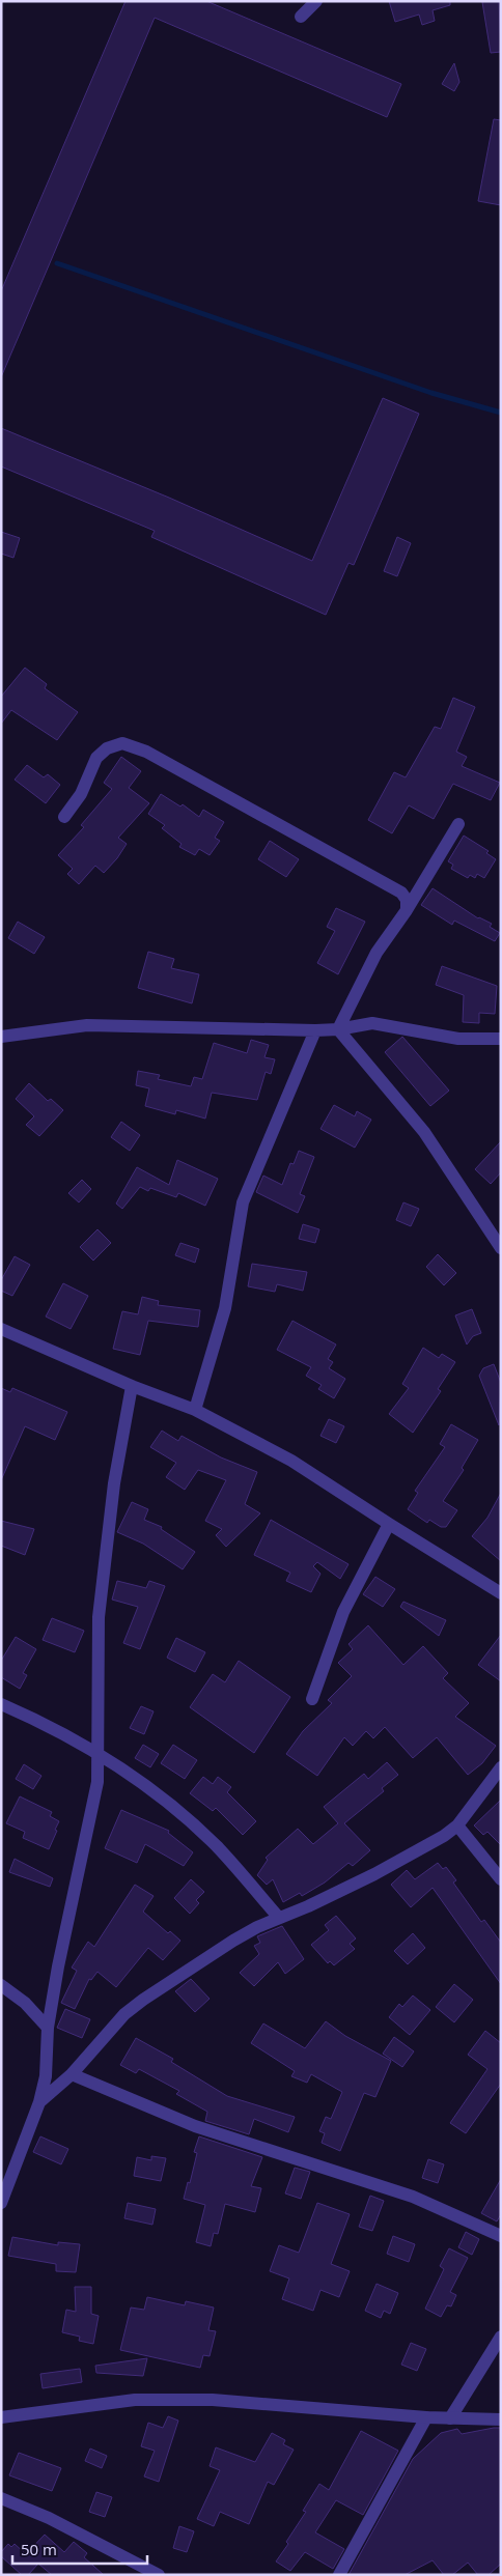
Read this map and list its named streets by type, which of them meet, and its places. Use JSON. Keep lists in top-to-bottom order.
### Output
{
  "scale_bar": "50 m"
}
